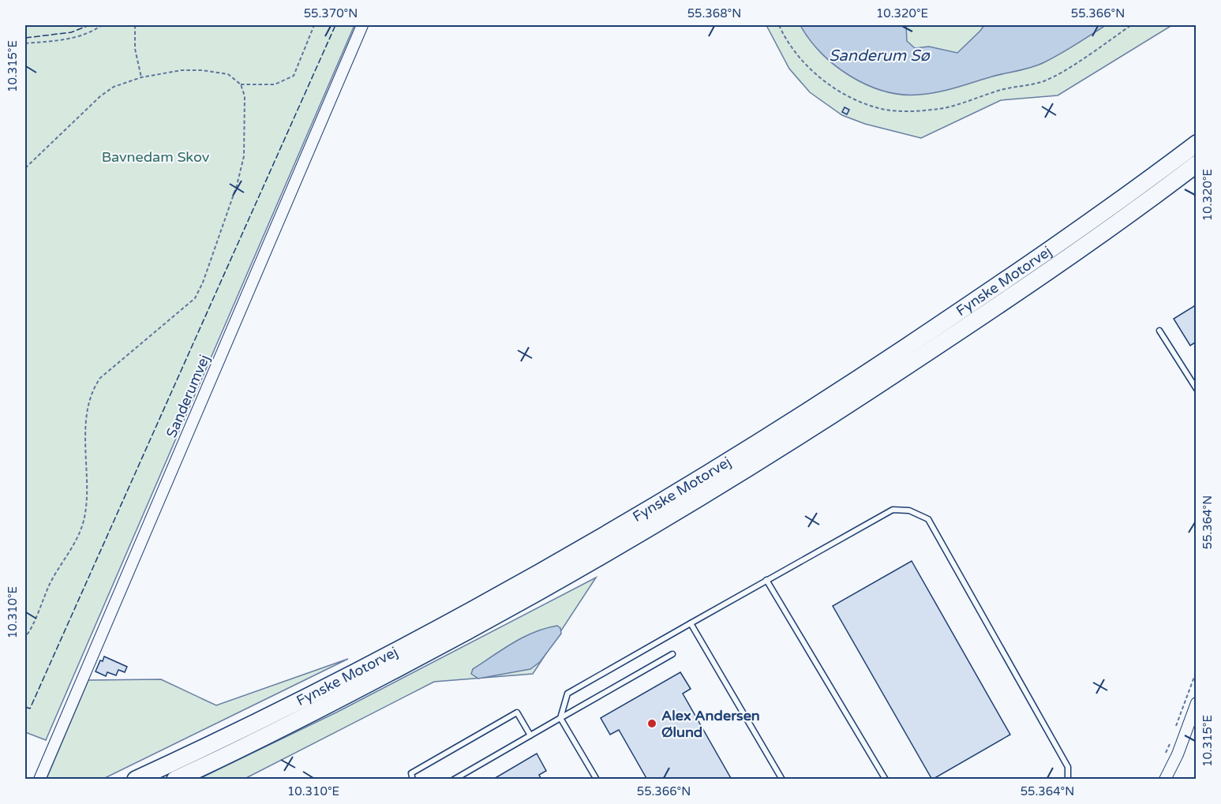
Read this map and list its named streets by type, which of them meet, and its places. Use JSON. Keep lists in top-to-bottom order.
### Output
{
  "streets": {
    "highway": ["Fynske Motorvej"],
    "street": ["Sanderumvej"]
  },
  "water": ["Sanderum Sø"],
  "parks": ["Bavnedam Skov"],
  "places": ["Alex Andersen Ølund"],
  "coordinates": [
    "55.370°N",
    "55.368°N",
    "10.320°E",
    "55.366°N",
    "10.315°E",
    "55.364°N",
    "10.310°E"
  ]
}
